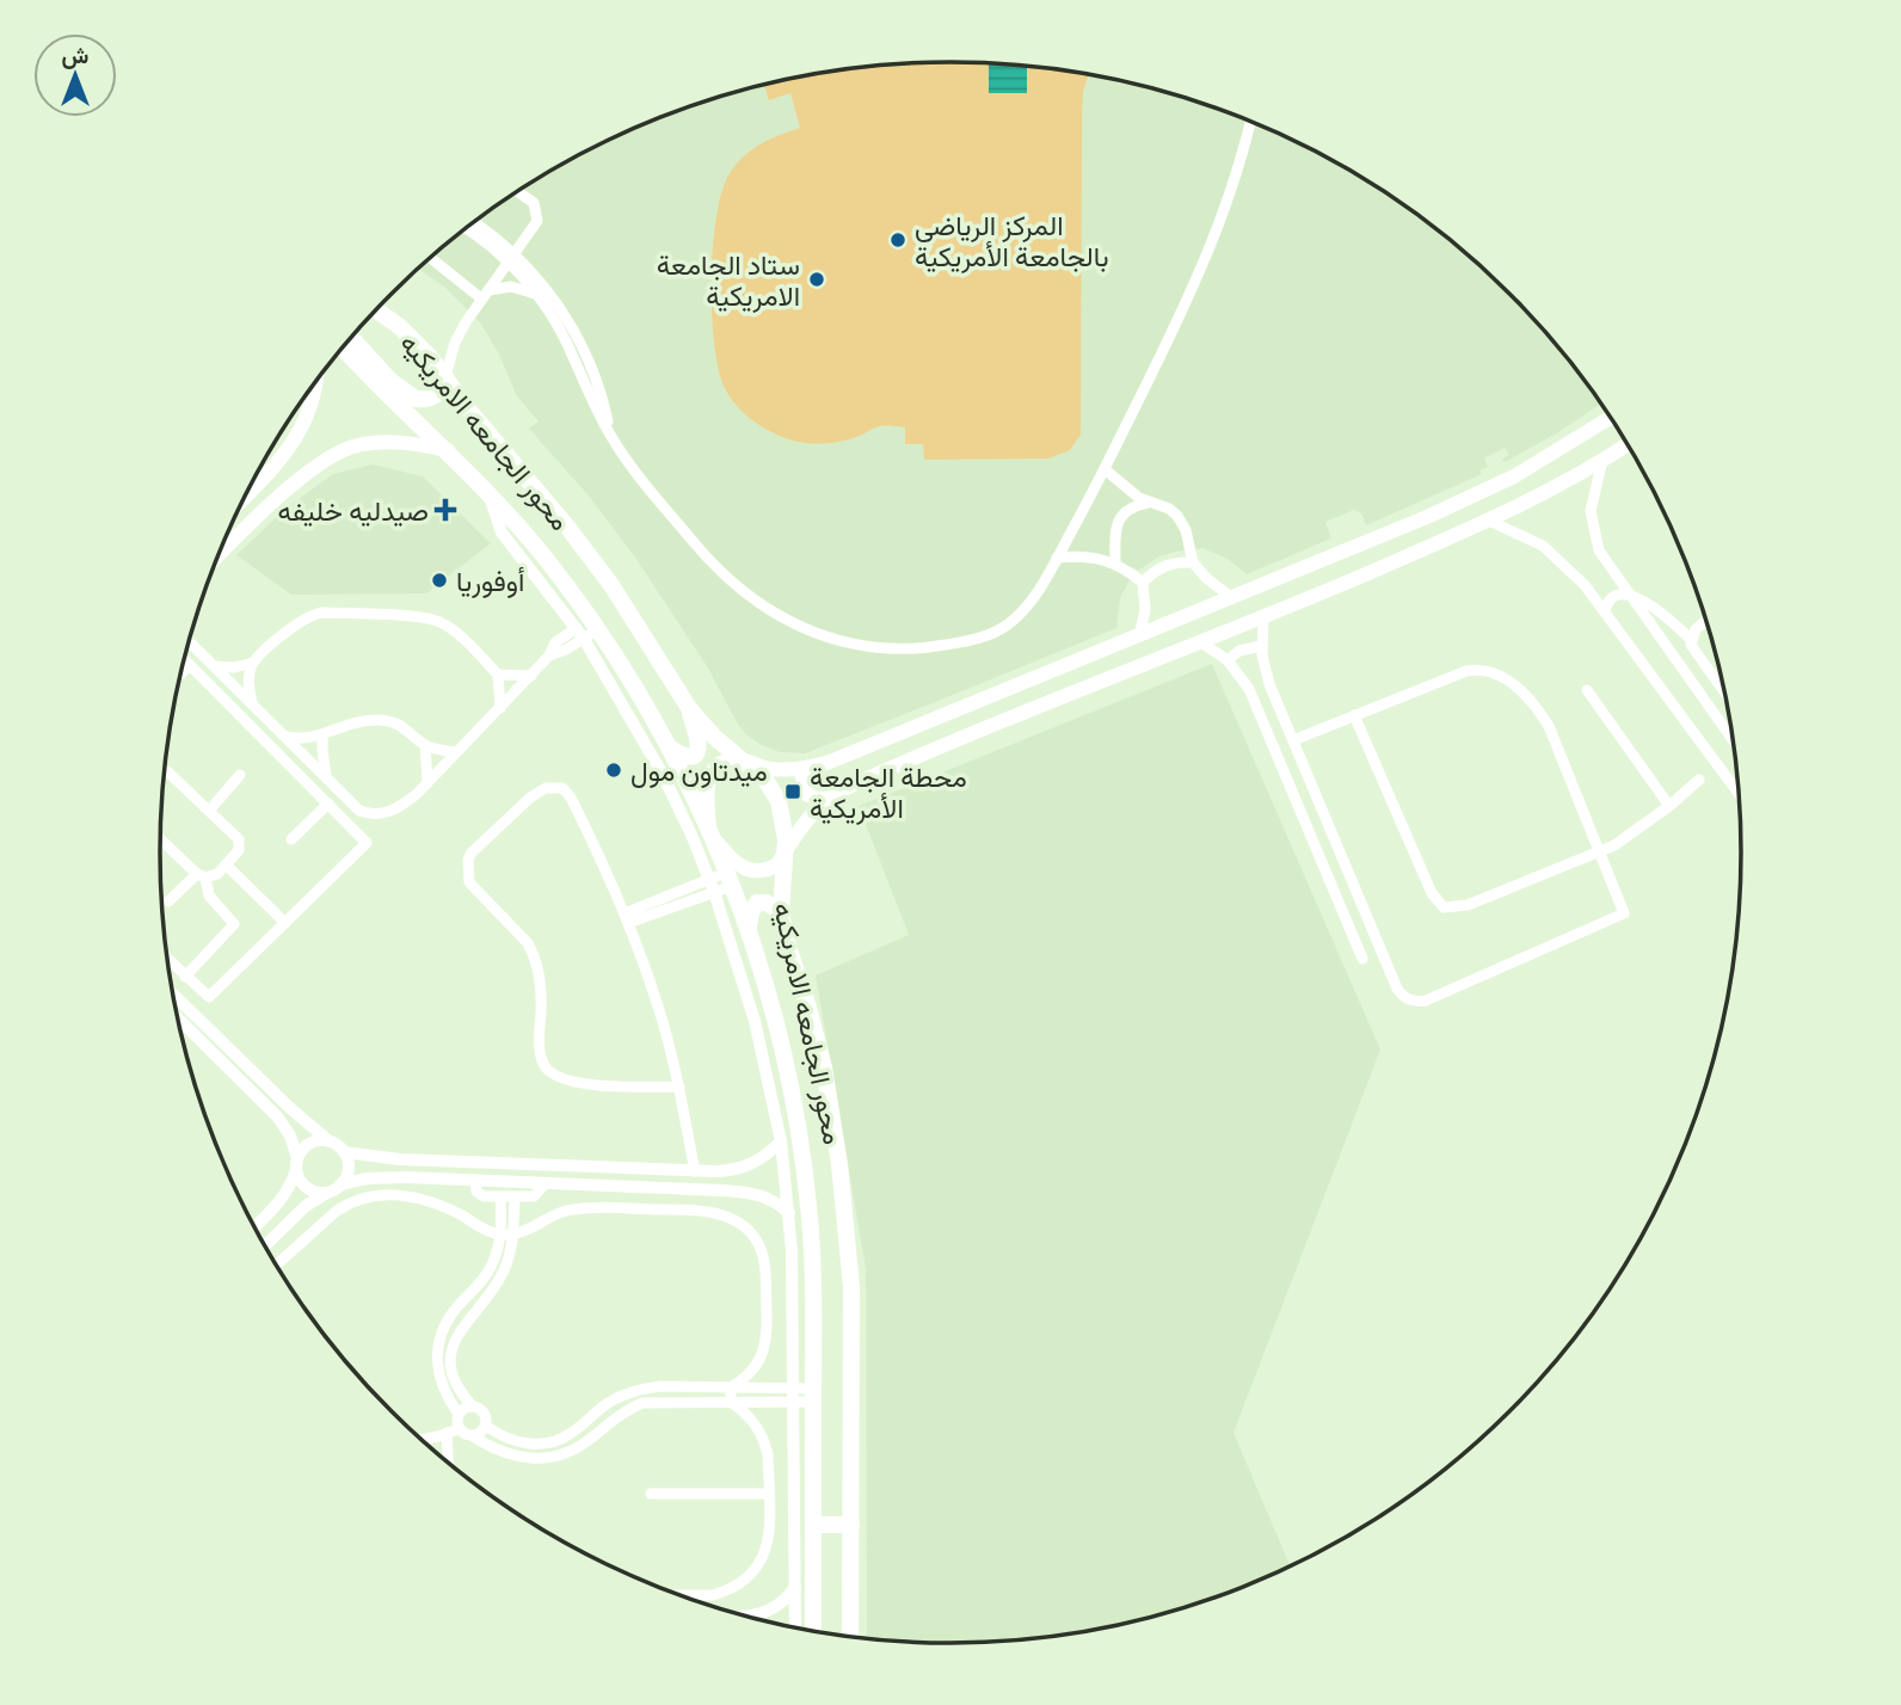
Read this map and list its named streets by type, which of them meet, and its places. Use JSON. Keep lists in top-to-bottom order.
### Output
{
  "streets": {
    "main road": ["محور الجامعه الامريكيه"]
  },
  "places": {
    "other": [
      "المركز الرياضي بالجامعة الأمريكية",
      "ستاد الجامعة الامريكية",
      "أوفوريا",
      "ميدتاون مول"
    ],
    "health": ["صيدليه خليفه"],
    "transit": ["محطة الجامعة الأمريكية"]
  },
  "north": "top"
}
